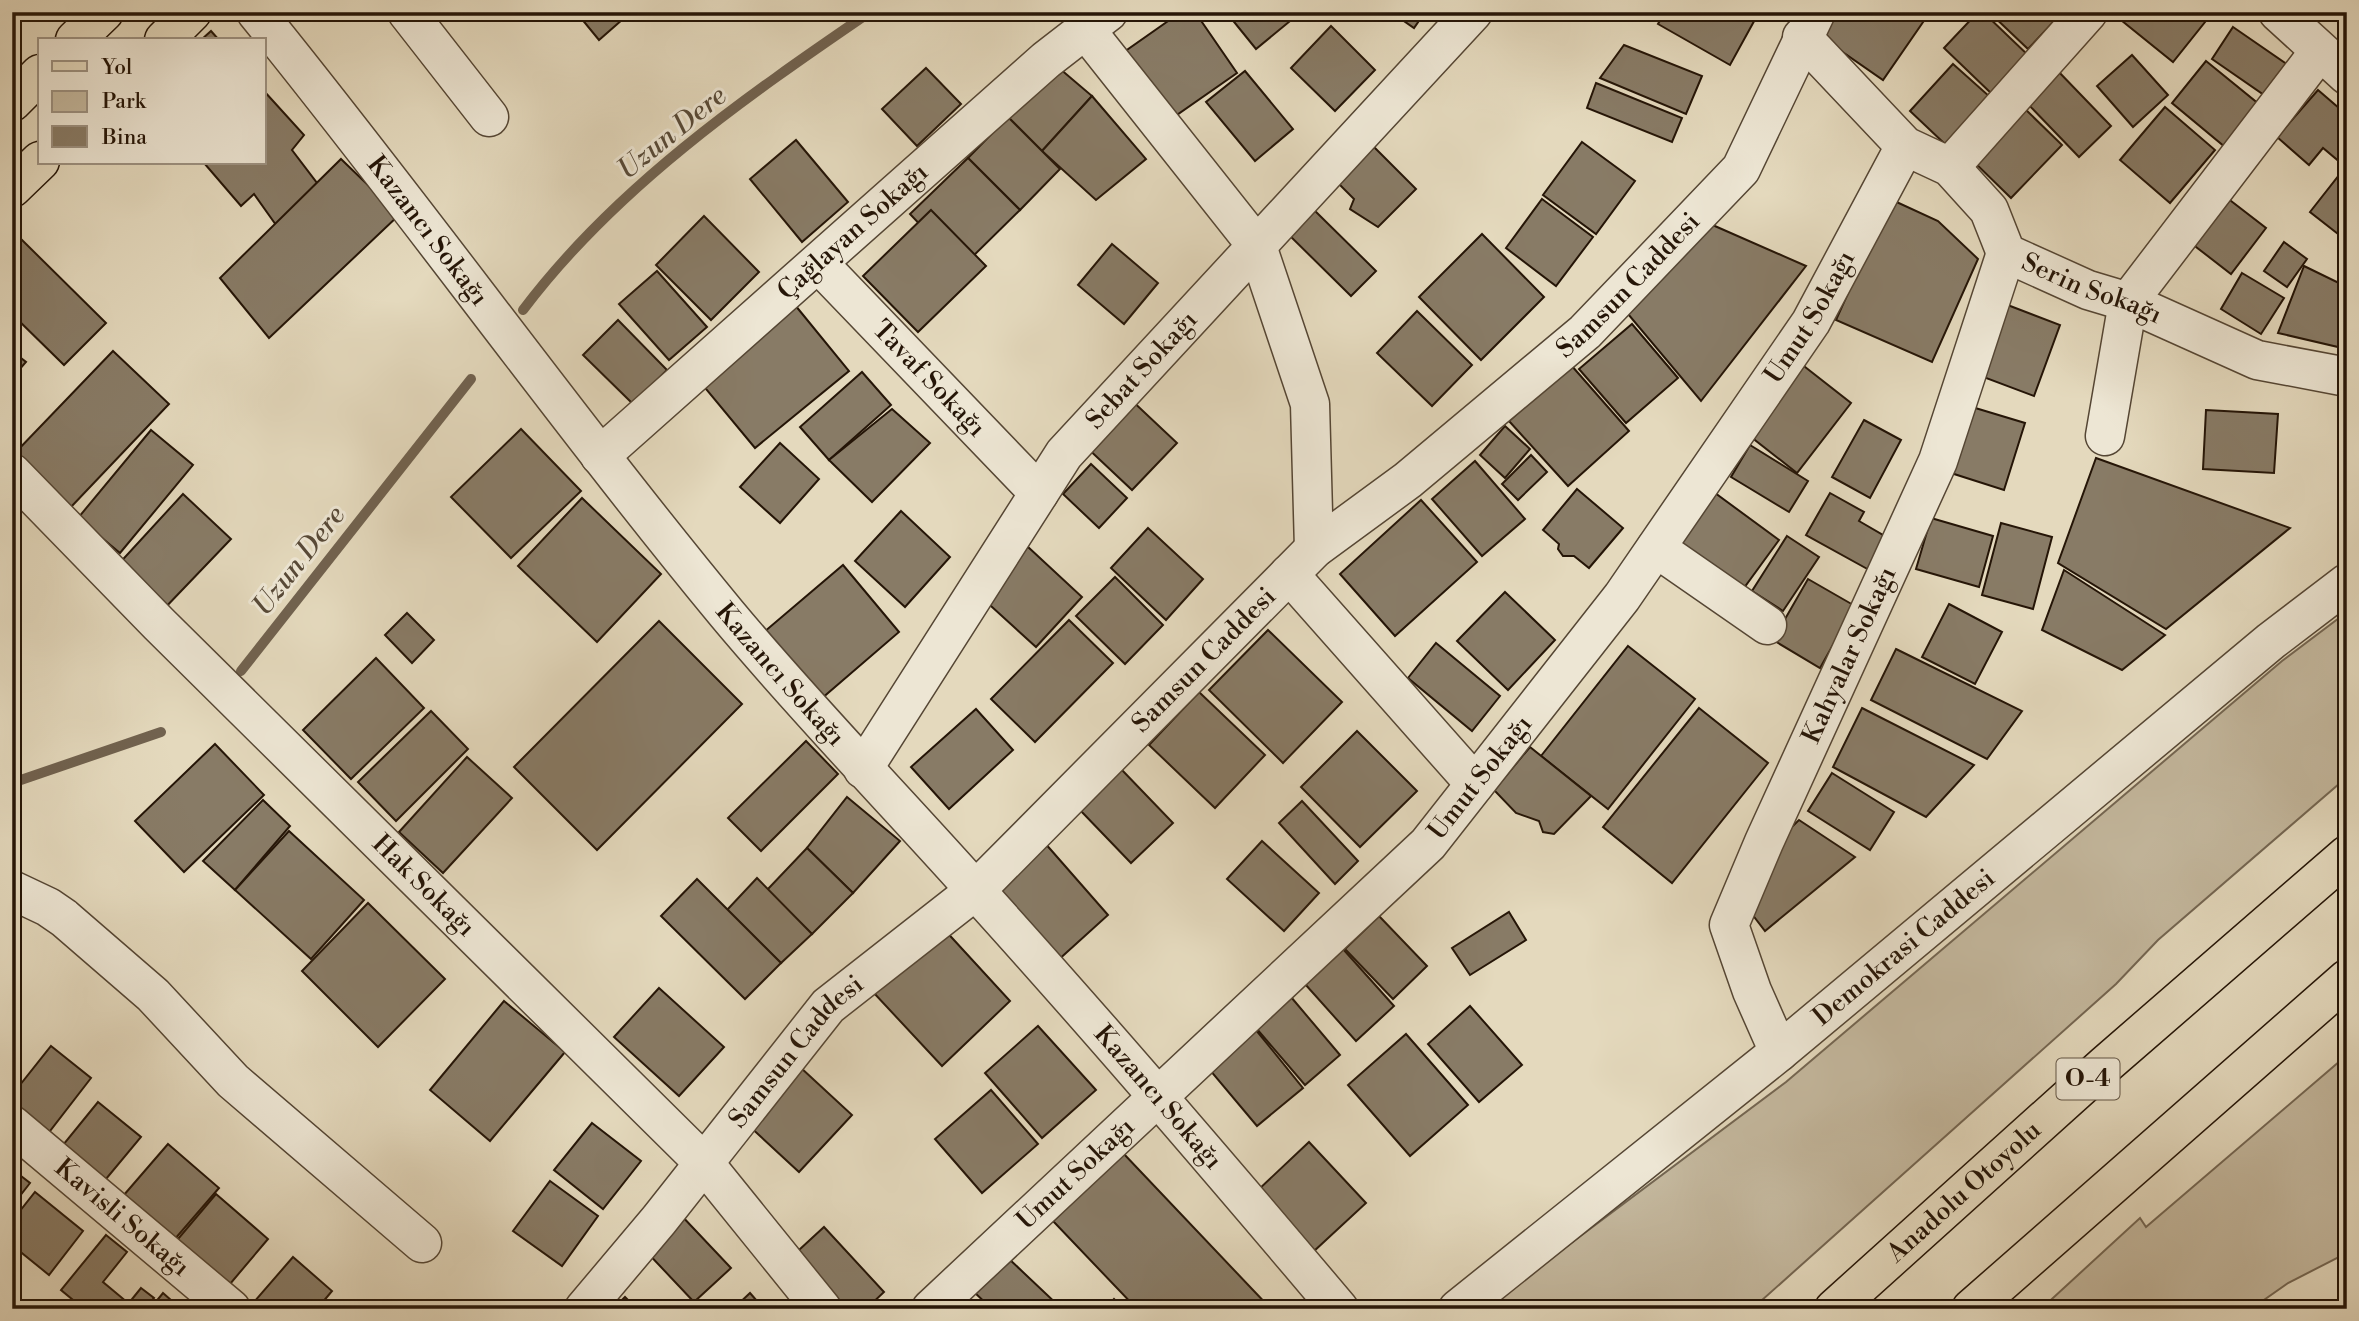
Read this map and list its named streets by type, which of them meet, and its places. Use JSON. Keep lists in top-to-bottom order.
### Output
{
  "streets": {
    "main road": ["O-4", "Anadolu Otoyolu"],
    "street": [
      "Kazancı Sokağı",
      "Çağlayan Sokağı",
      "Samsun Caddesi",
      "Serin Sokağı",
      "Umut Sokağı",
      "Sebat Sokağı",
      "Tavaf Sokağı",
      "Kahyalar Sokağı",
      "Hak Sokağı",
      "Demokrasi Caddesi",
      "Kavisli Sokağı"
    ]
  },
  "crossings": [
    ["Kazancı Sokağı", "Çağlayan Sokağı"],
    ["Kazancı Sokağı", "Samsun Caddesi"],
    ["Kazancı Sokağı", "Umut Sokağı"],
    ["Kazancı Sokağı", "Sebat Sokağı"],
    ["Çağlayan Sokağı", "Tavaf Sokağı"],
    ["Samsun Caddesi", "Serin Sokağı"],
    ["Samsun Caddesi", "Hak Sokağı"],
    ["Serin Sokağı", "Umut Sokağı"],
    ["Serin Sokağı", "Kahyalar Sokağı"],
    ["Sebat Sokağı", "Tavaf Sokağı"],
    ["Kahyalar Sokağı", "Demokrasi Caddesi"]
  ],
  "water": ["Uzun Dere"],
  "legend": ["Yol", "Park", "Bina"]
}
